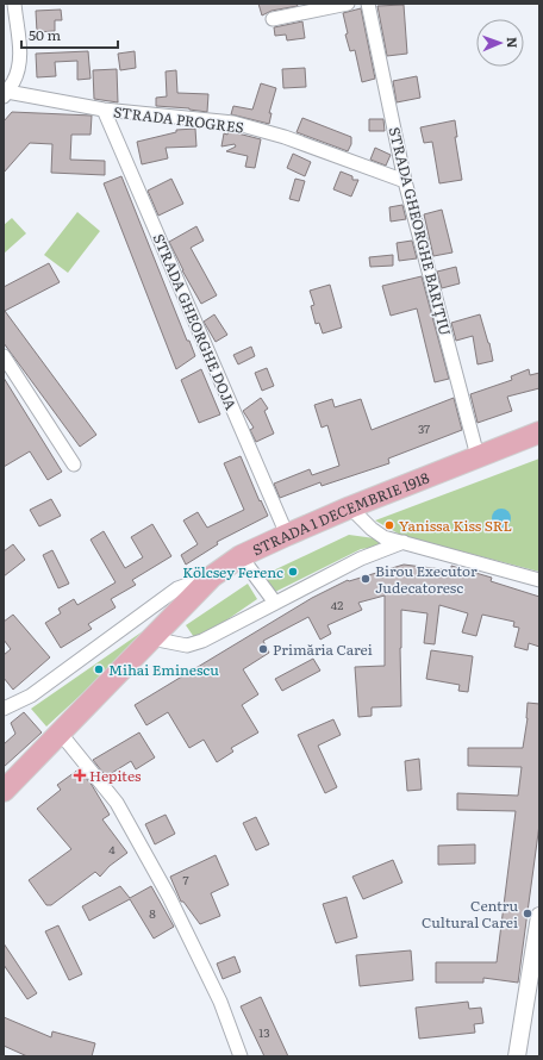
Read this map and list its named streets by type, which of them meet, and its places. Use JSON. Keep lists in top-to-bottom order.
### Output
{
  "streets": {
    "main road": ["STRADA 1 DECEMBRIE 1918"],
    "street": ["STRADA PROGRES", "STRADA GHEORGHE BARIȚIU", "STRADA GHEORGHE DOJA"]
  },
  "crossings": [
    ["STRADA PROGRES", "STRADA GHEORGHE BARIȚIU"],
    ["STRADA PROGRES", "STRADA GHEORGHE DOJA"],
    ["STRADA GHEORGHE BARIȚIU", "STRADA 1 DECEMBRIE 1918"],
    ["STRADA GHEORGHE DOJA", "STRADA 1 DECEMBRIE 1918"]
  ],
  "places": {
    "other": [
      "Yanissa Kiss SRL",
      "Kölcsey Ferenc",
      "Birou Executor Judecatoresc",
      "Primăria Carei",
      "Mihai Eminescu",
      "Centru Cultural Carei"
    ],
    "health": ["Hepites"]
  },
  "house_numbers": [
    "37",
    "42",
    "4",
    "7",
    "8",
    "13"
  ],
  "scale_bar": "50 m",
  "north": "right"
}
